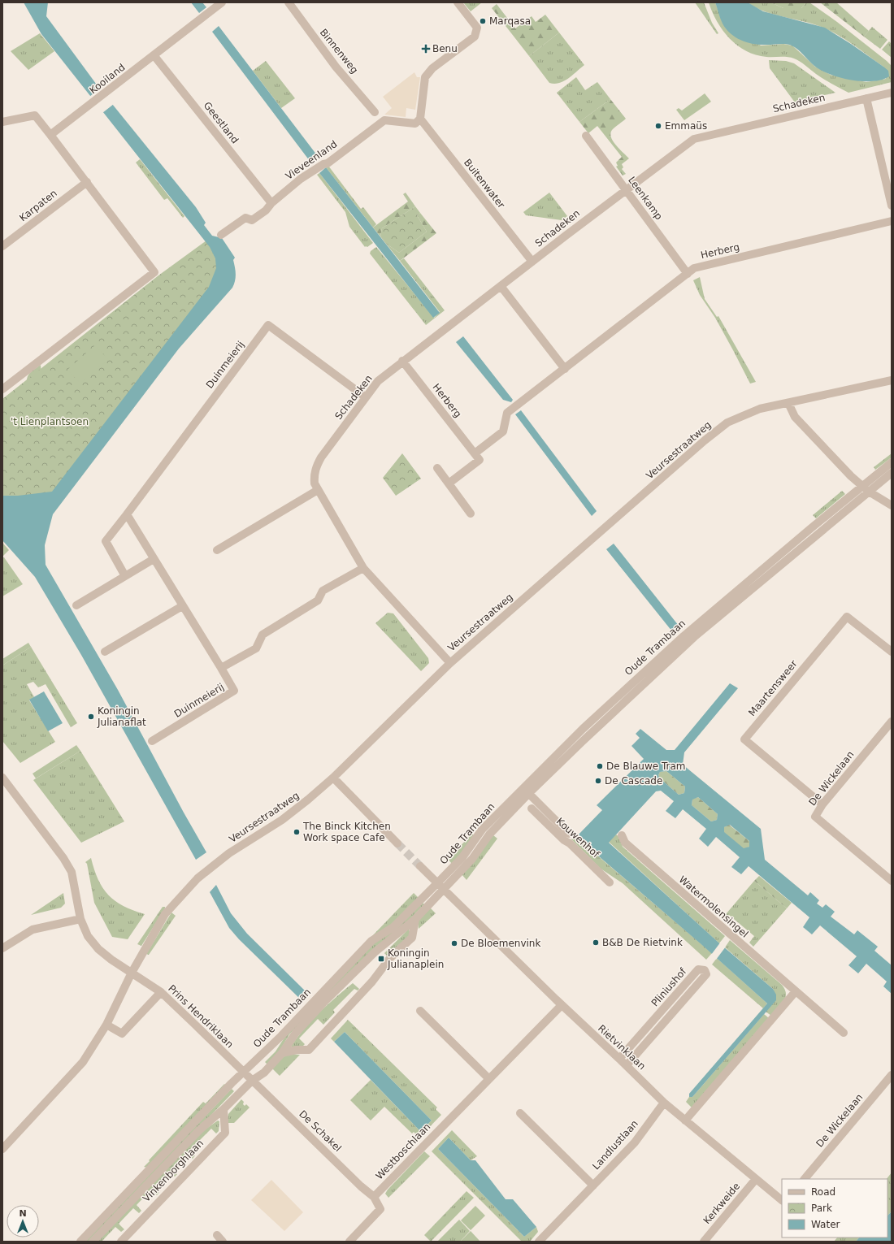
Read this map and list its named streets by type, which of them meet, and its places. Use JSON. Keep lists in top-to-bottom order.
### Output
{
  "streets": {
    "street": [
      "Binnenweg",
      "Kooiland",
      "Schadeken",
      "Geestland",
      "Vieveenland",
      "Buitenwater",
      "Leenkamp",
      "Karpaten",
      "Herberg",
      "Duinmeierij",
      "Veursestraatweg",
      "Oude Trambaan",
      "Maartensweer",
      "De Wickelaan",
      "Kouwenhof",
      "Watermolensingel",
      "Pliniushof",
      "Prins Hendriklaan",
      "Rietvinklaan",
      "De Schakel",
      "Landlustlaan",
      "Westboschlaan",
      "Vinkenborghlaan",
      "Kerkweide"
    ]
  },
  "crossings": [
    ["Kooiland", "Geestland"],
    ["Schadeken", "Buitenwater"],
    ["Schadeken", "Leenkamp"],
    ["Schadeken", "Herberg"],
    ["Schadeken", "Duinmeierij"],
    ["Schadeken", "Veursestraatweg"],
    ["Geestland", "Vieveenland"],
    ["Vieveenland", "Buitenwater"],
    ["Leenkamp", "Herberg"],
    ["Veursestraatweg", "Prins Hendriklaan"],
    ["Oude Trambaan", "Kouwenhof"],
    ["Oude Trambaan", "Prins Hendriklaan"],
    ["Oude Trambaan", "Rietvinklaan"],
    ["Oude Trambaan", "De Schakel"],
    ["Oude Trambaan", "Vinkenborghlaan"],
    ["Maartensweer", "De Wickelaan"],
    ["Pliniushof", "Rietvinklaan"],
    ["Prins Hendriklaan", "De Schakel"],
    ["Rietvinklaan", "Landlustlaan"],
    ["Rietvinklaan", "Westboschlaan"],
    ["Rietvinklaan", "Kerkweide"],
    ["De Schakel", "Westboschlaan"]
  ],
  "parks": ["'t Lienplantsoen"],
  "places": {
    "other": [
      "Marqasa",
      "Emmaüs",
      "Koningin Julianaflat",
      "De Blauwe Tram",
      "De Cascade",
      "The Binck Kitchen Work space Cafe",
      "B&B De Rietvink",
      "De Bloemenvink"
    ],
    "health": ["Benu"],
    "transit": ["Koningin Julianaplein"]
  },
  "legend": ["Road", "Park", "Water"],
  "north": "top"
}
